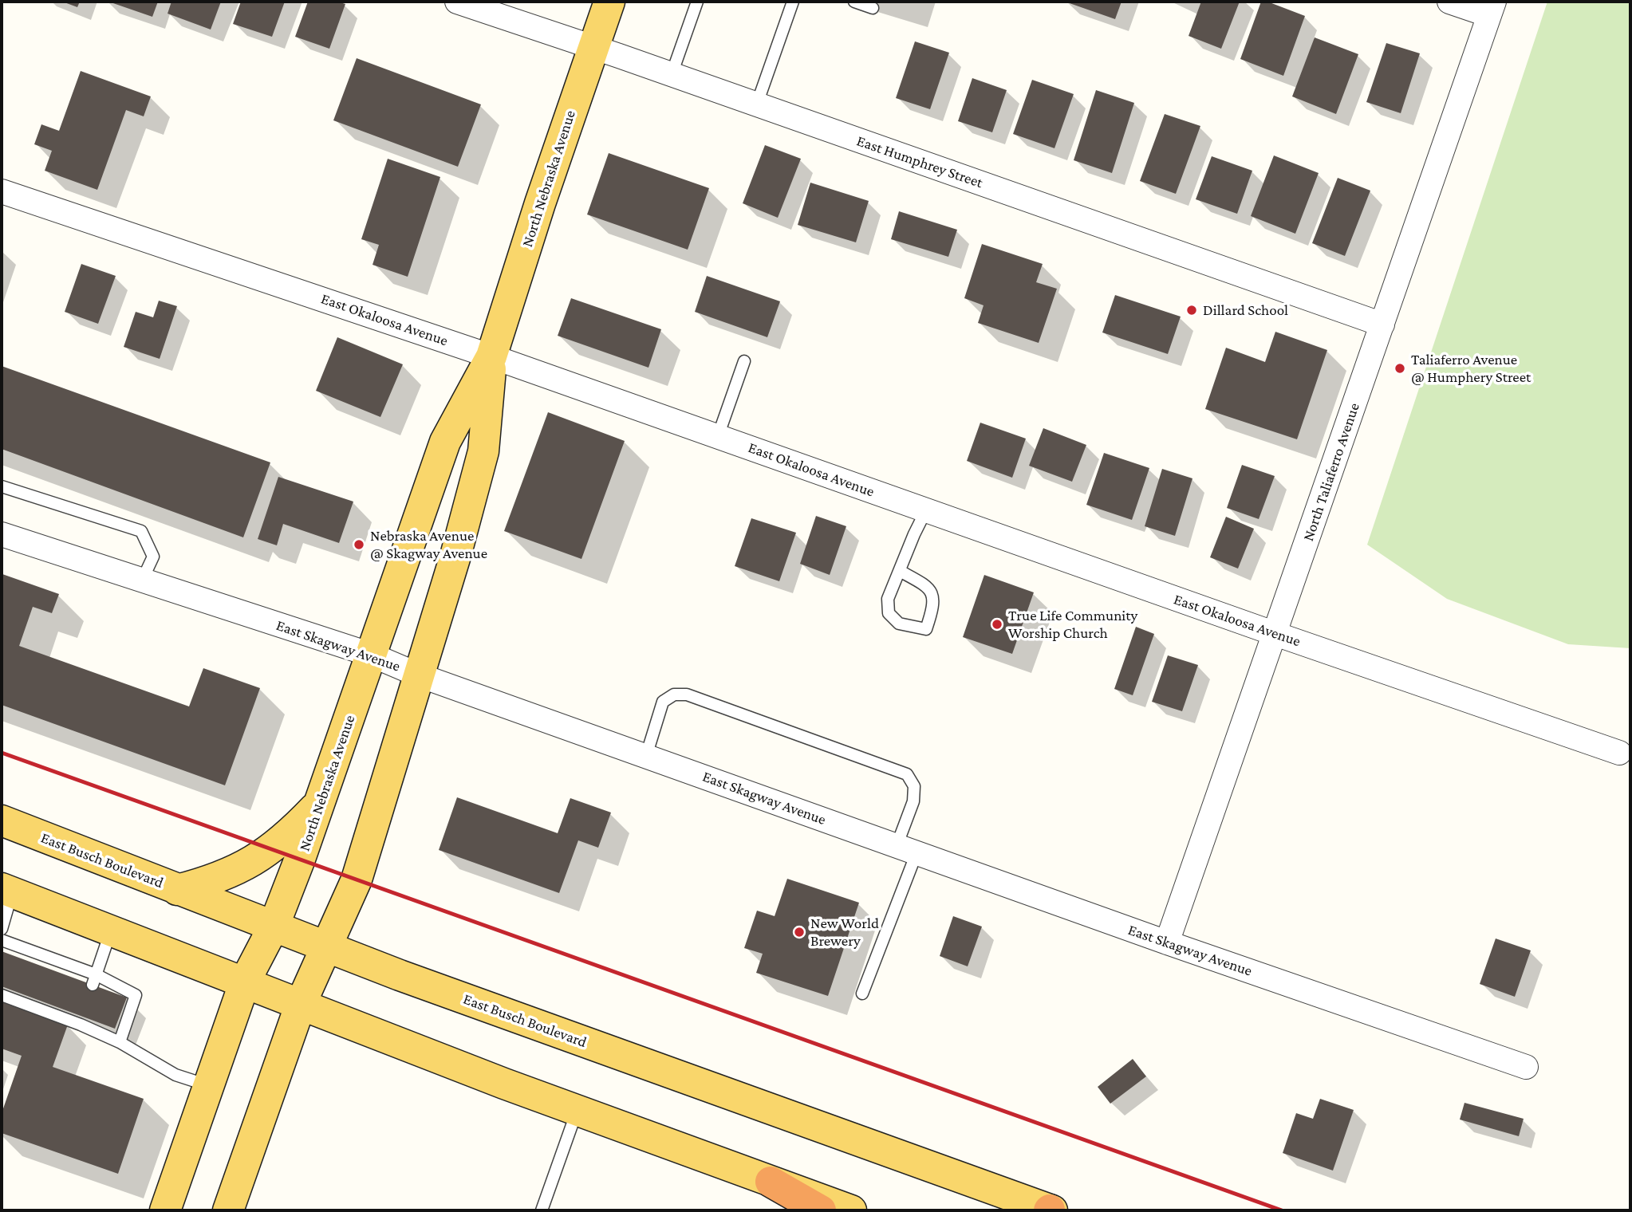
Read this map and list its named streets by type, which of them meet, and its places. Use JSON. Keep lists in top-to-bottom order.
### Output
{
  "streets": {
    "main road": ["North Nebraska Avenue", "East Busch Boulevard"],
    "street": [
      "East Humphrey Street",
      "East Okaloosa Avenue",
      "North Taliaferro Avenue",
      "East Skagway Avenue"
    ]
  },
  "crossings": [
    ["East Humphrey Street", "North Nebraska Avenue"],
    ["East Humphrey Street", "North Taliaferro Avenue"],
    ["North Nebraska Avenue", "East Okaloosa Avenue"],
    ["North Nebraska Avenue", "East Skagway Avenue"],
    ["North Nebraska Avenue", "East Busch Boulevard"],
    ["East Okaloosa Avenue", "North Taliaferro Avenue"],
    ["North Taliaferro Avenue", "East Skagway Avenue"]
  ],
  "places": [
    "Dillard School",
    "Taliaferro Avenue @ Humphery Street",
    "Nebraska Avenue @ Skagway Avenue",
    "True Life Community Worship Church",
    "New World Brewery"
  ]
}
